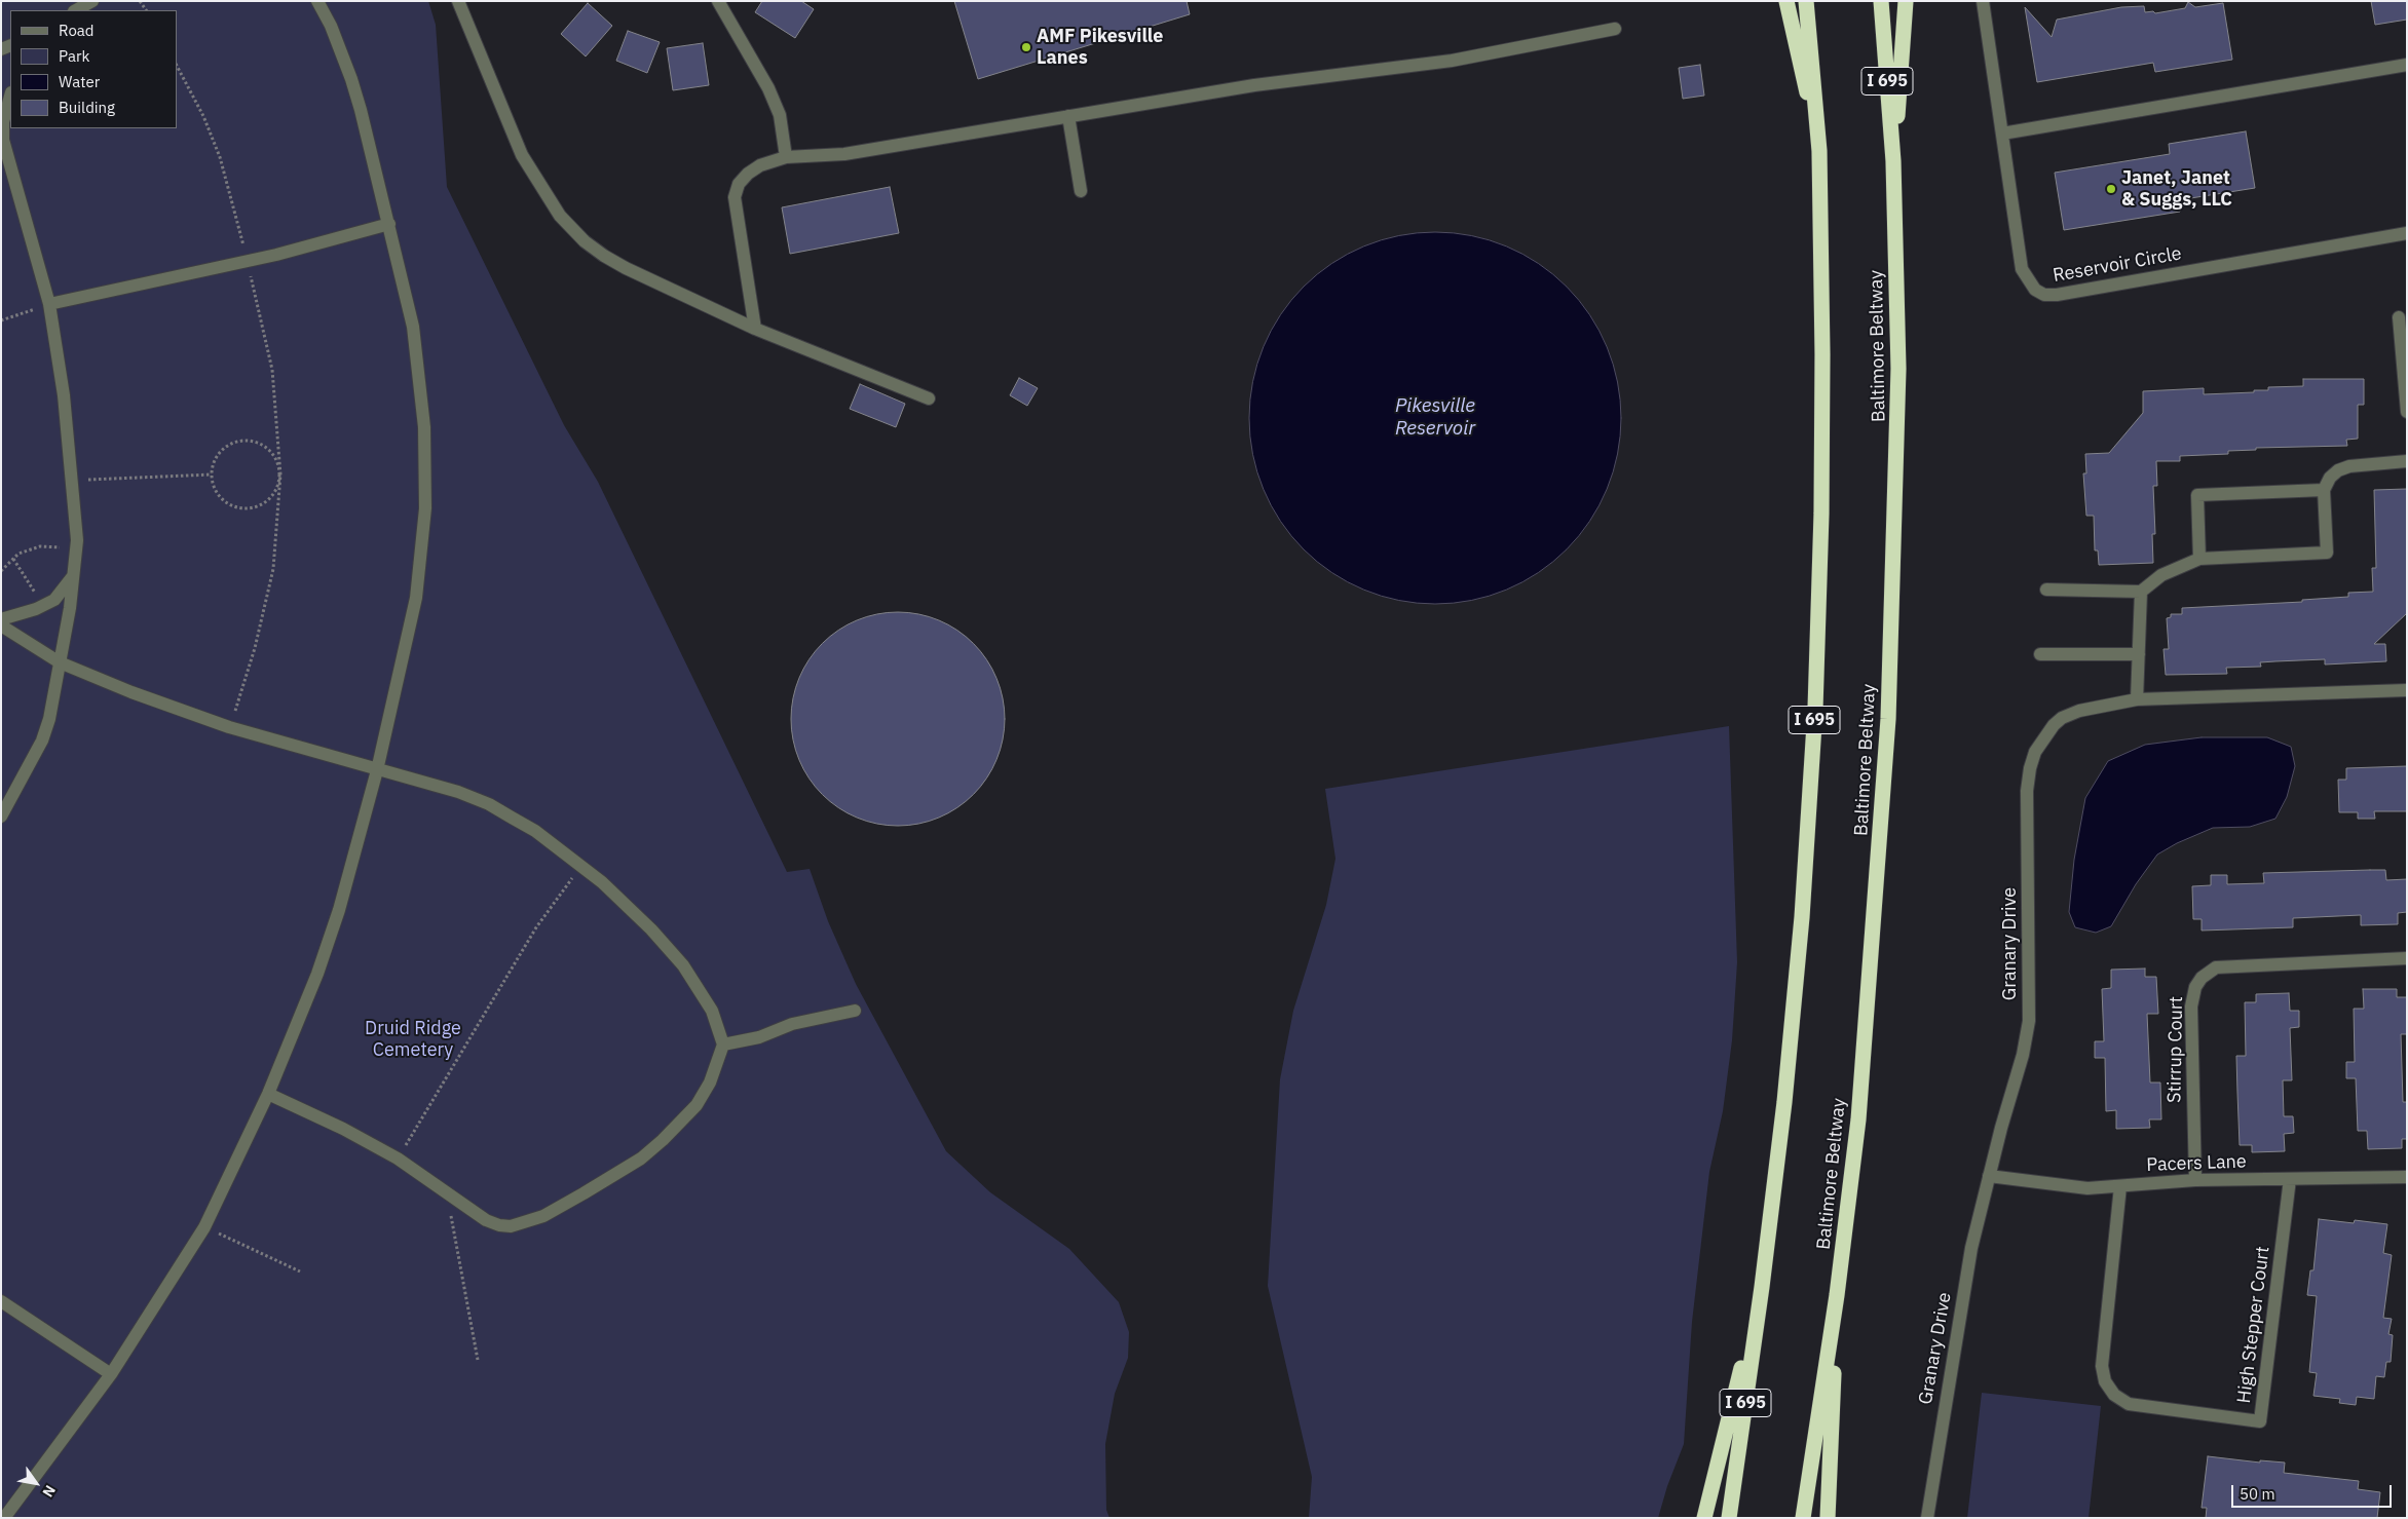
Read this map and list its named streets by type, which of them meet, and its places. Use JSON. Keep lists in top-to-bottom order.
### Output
{
  "streets": {
    "highway": ["I 695", "Baltimore Beltway"],
    "street": [
      "Reservoir Circle",
      "Granary Drive",
      "Stirrup Court",
      "Pacers Lane",
      "High Stepper Court"
    ]
  },
  "crossings": [
    ["Granary Drive", "Pacers Lane"],
    ["Stirrup Court", "Pacers Lane"],
    ["Pacers Lane", "High Stepper Court"]
  ],
  "water": ["Pikesville Reservoir"],
  "parks": ["Druid Ridge Cemetery"],
  "places": ["AMF Pikesville Lanes", "Janet, Janet & Suggs, LLC"],
  "legend": [
    "Road",
    "Park",
    "Water",
    "Building"
  ],
  "scale_bar": "50 m",
  "north": "bottom right"
}
